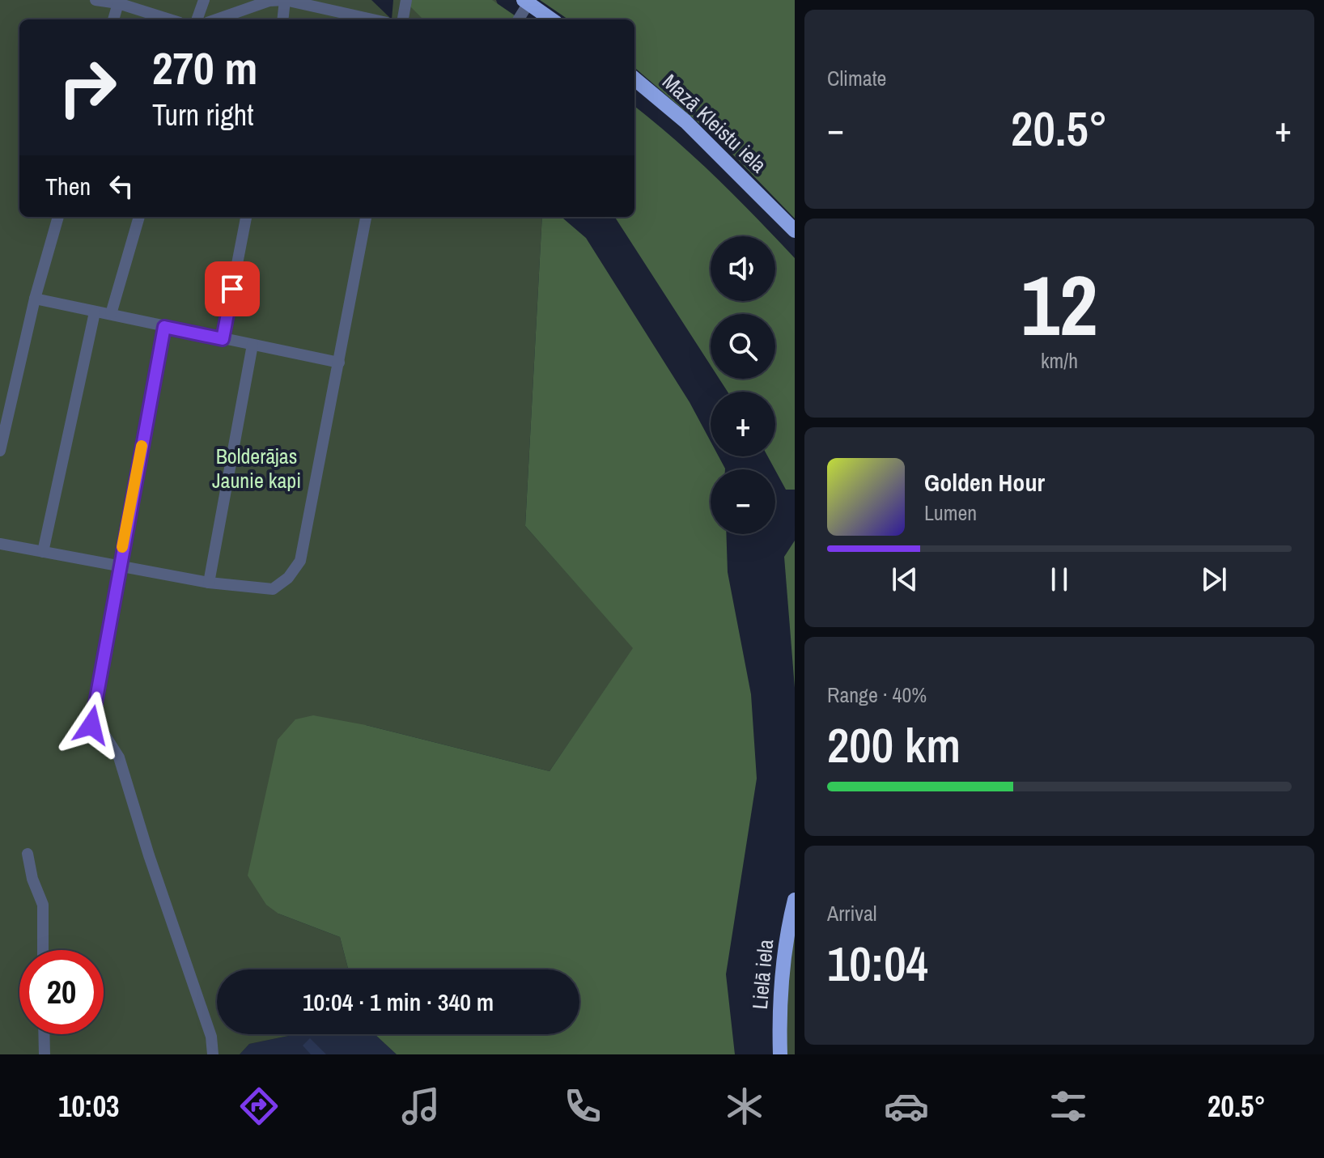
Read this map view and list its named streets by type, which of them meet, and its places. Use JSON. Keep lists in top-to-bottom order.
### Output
{
  "streets": {
    "main road": ["Mazā Kleistu iela", "Lielā iela"]
  },
  "parks": ["Bolderājas Jaunie kapi"],
  "page": {
    "tile": [
      "Climate",
      ["12", "km/h"],
      ["Range · 40%", "200 km"],
      ["Arrival", "10:04"]
    ],
    "turn": ["270 m", "Turn right"],
    "heat": ["−", "20.5°", "+"],
    "then": "Then",
    "map_buttons": ["+", "−"],
    "song": ["Golden Hour", "Lumen"],
    "limit": "20",
    "trip": "10:04 · 1 min · 340 m",
    "tabs": ["10:03", "20.5°"]
  }
}
